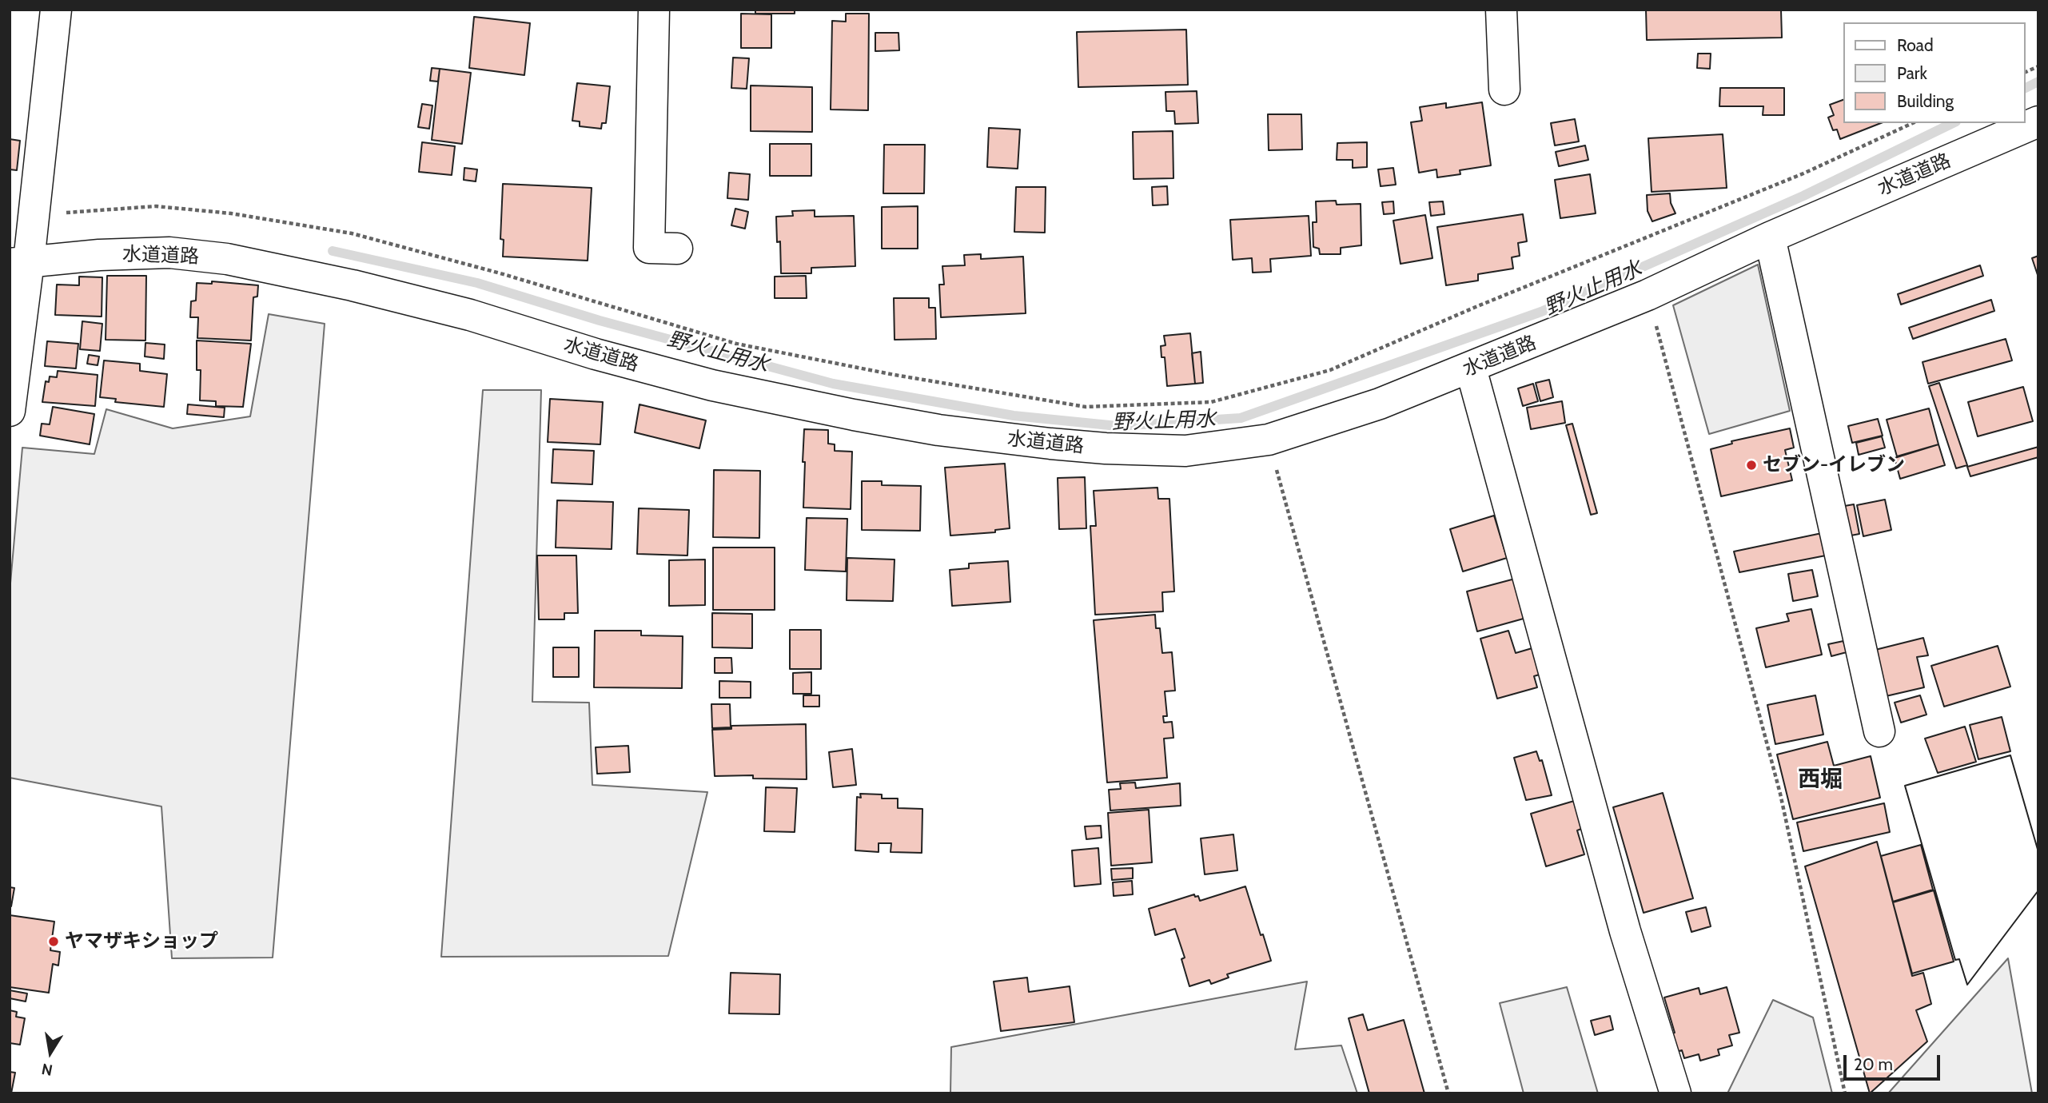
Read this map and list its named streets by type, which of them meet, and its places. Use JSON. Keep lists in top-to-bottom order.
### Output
{
  "streets": {
    "street": ["水道道路"]
  },
  "districts": ["西堀"],
  "water": ["野火止用水"],
  "places": ["セブン-イレブン", "ヤマザキショップ"],
  "legend": ["Road", "Park", "Building"],
  "scale_bar": "20 m",
  "north": "bottom"
}
